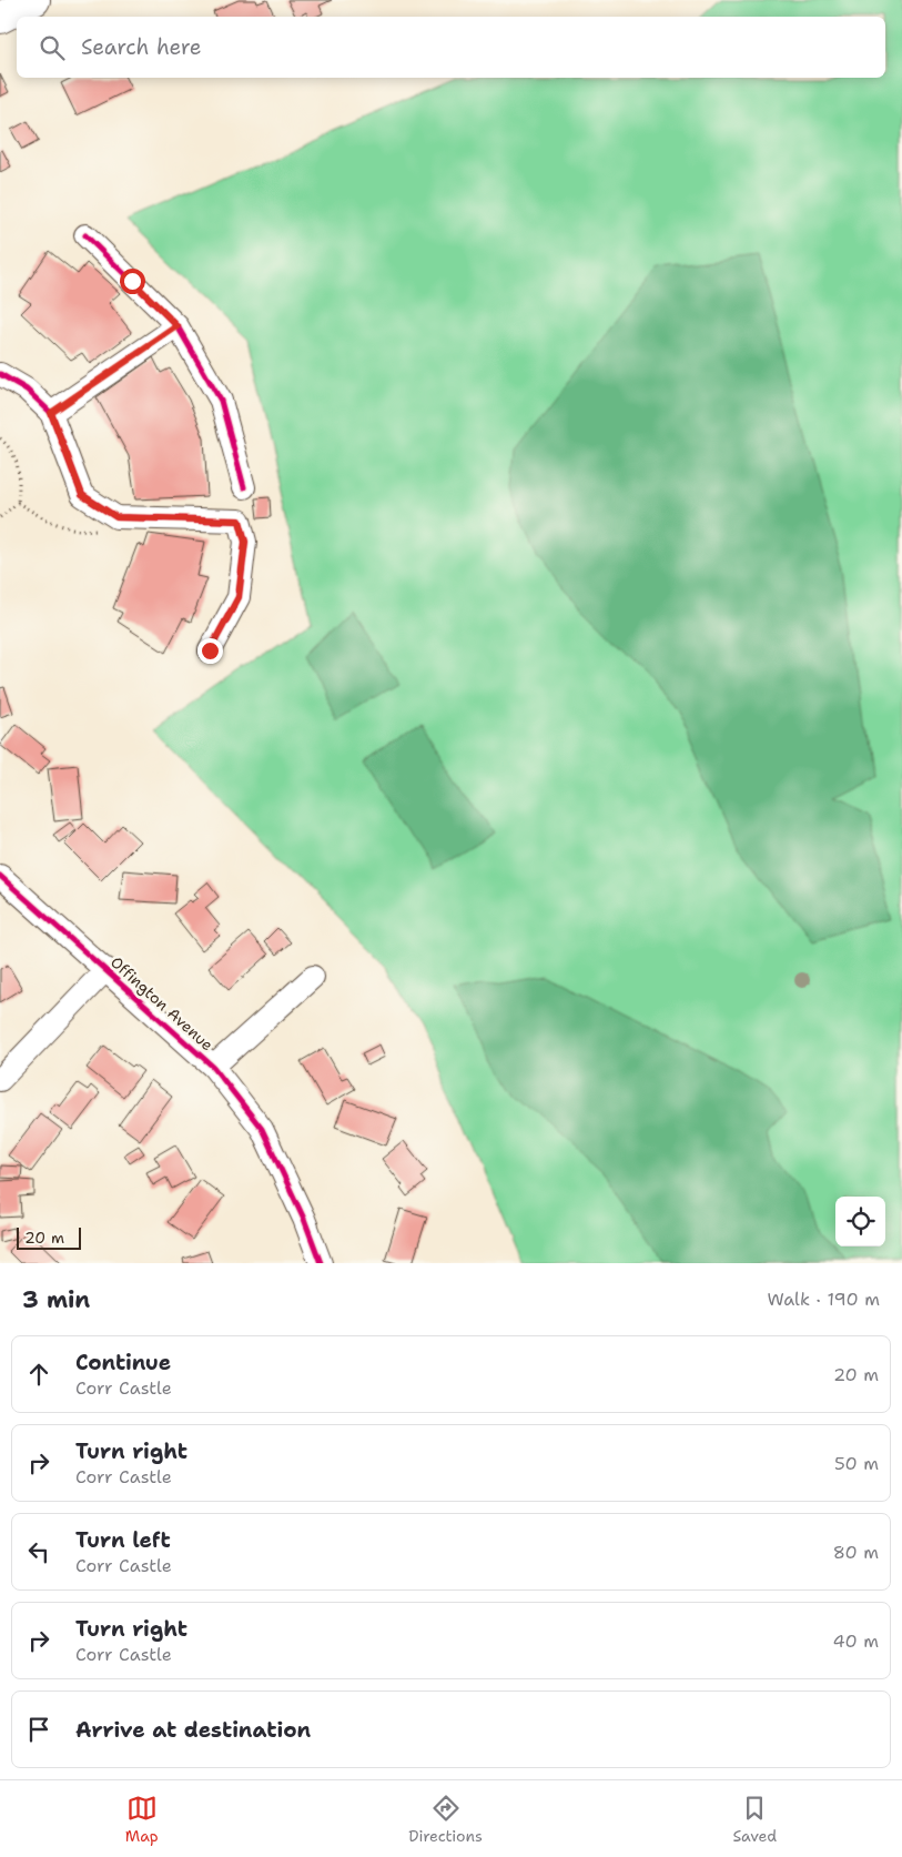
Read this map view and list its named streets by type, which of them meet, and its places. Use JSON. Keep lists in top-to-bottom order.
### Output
{
  "streets": {
    "street": ["Offington Avenue"]
  },
  "scale_bar": "20 m",
  "page": {
    "search": "Search here",
    "scale": "20 m",
    "heading": ["3 min", "Walk · 190 m"],
    "list": [
      ["Continue", "Corr Castle", "20 m"],
      ["Turn right", "Corr Castle", "50 m"],
      ["Turn left", "Corr Castle", "80 m"],
      ["Turn right", "Corr Castle", "40 m"],
      "Arrive at destination"
    ],
    "nav": ["Map", "Directions", "Saved"]
  }
}
